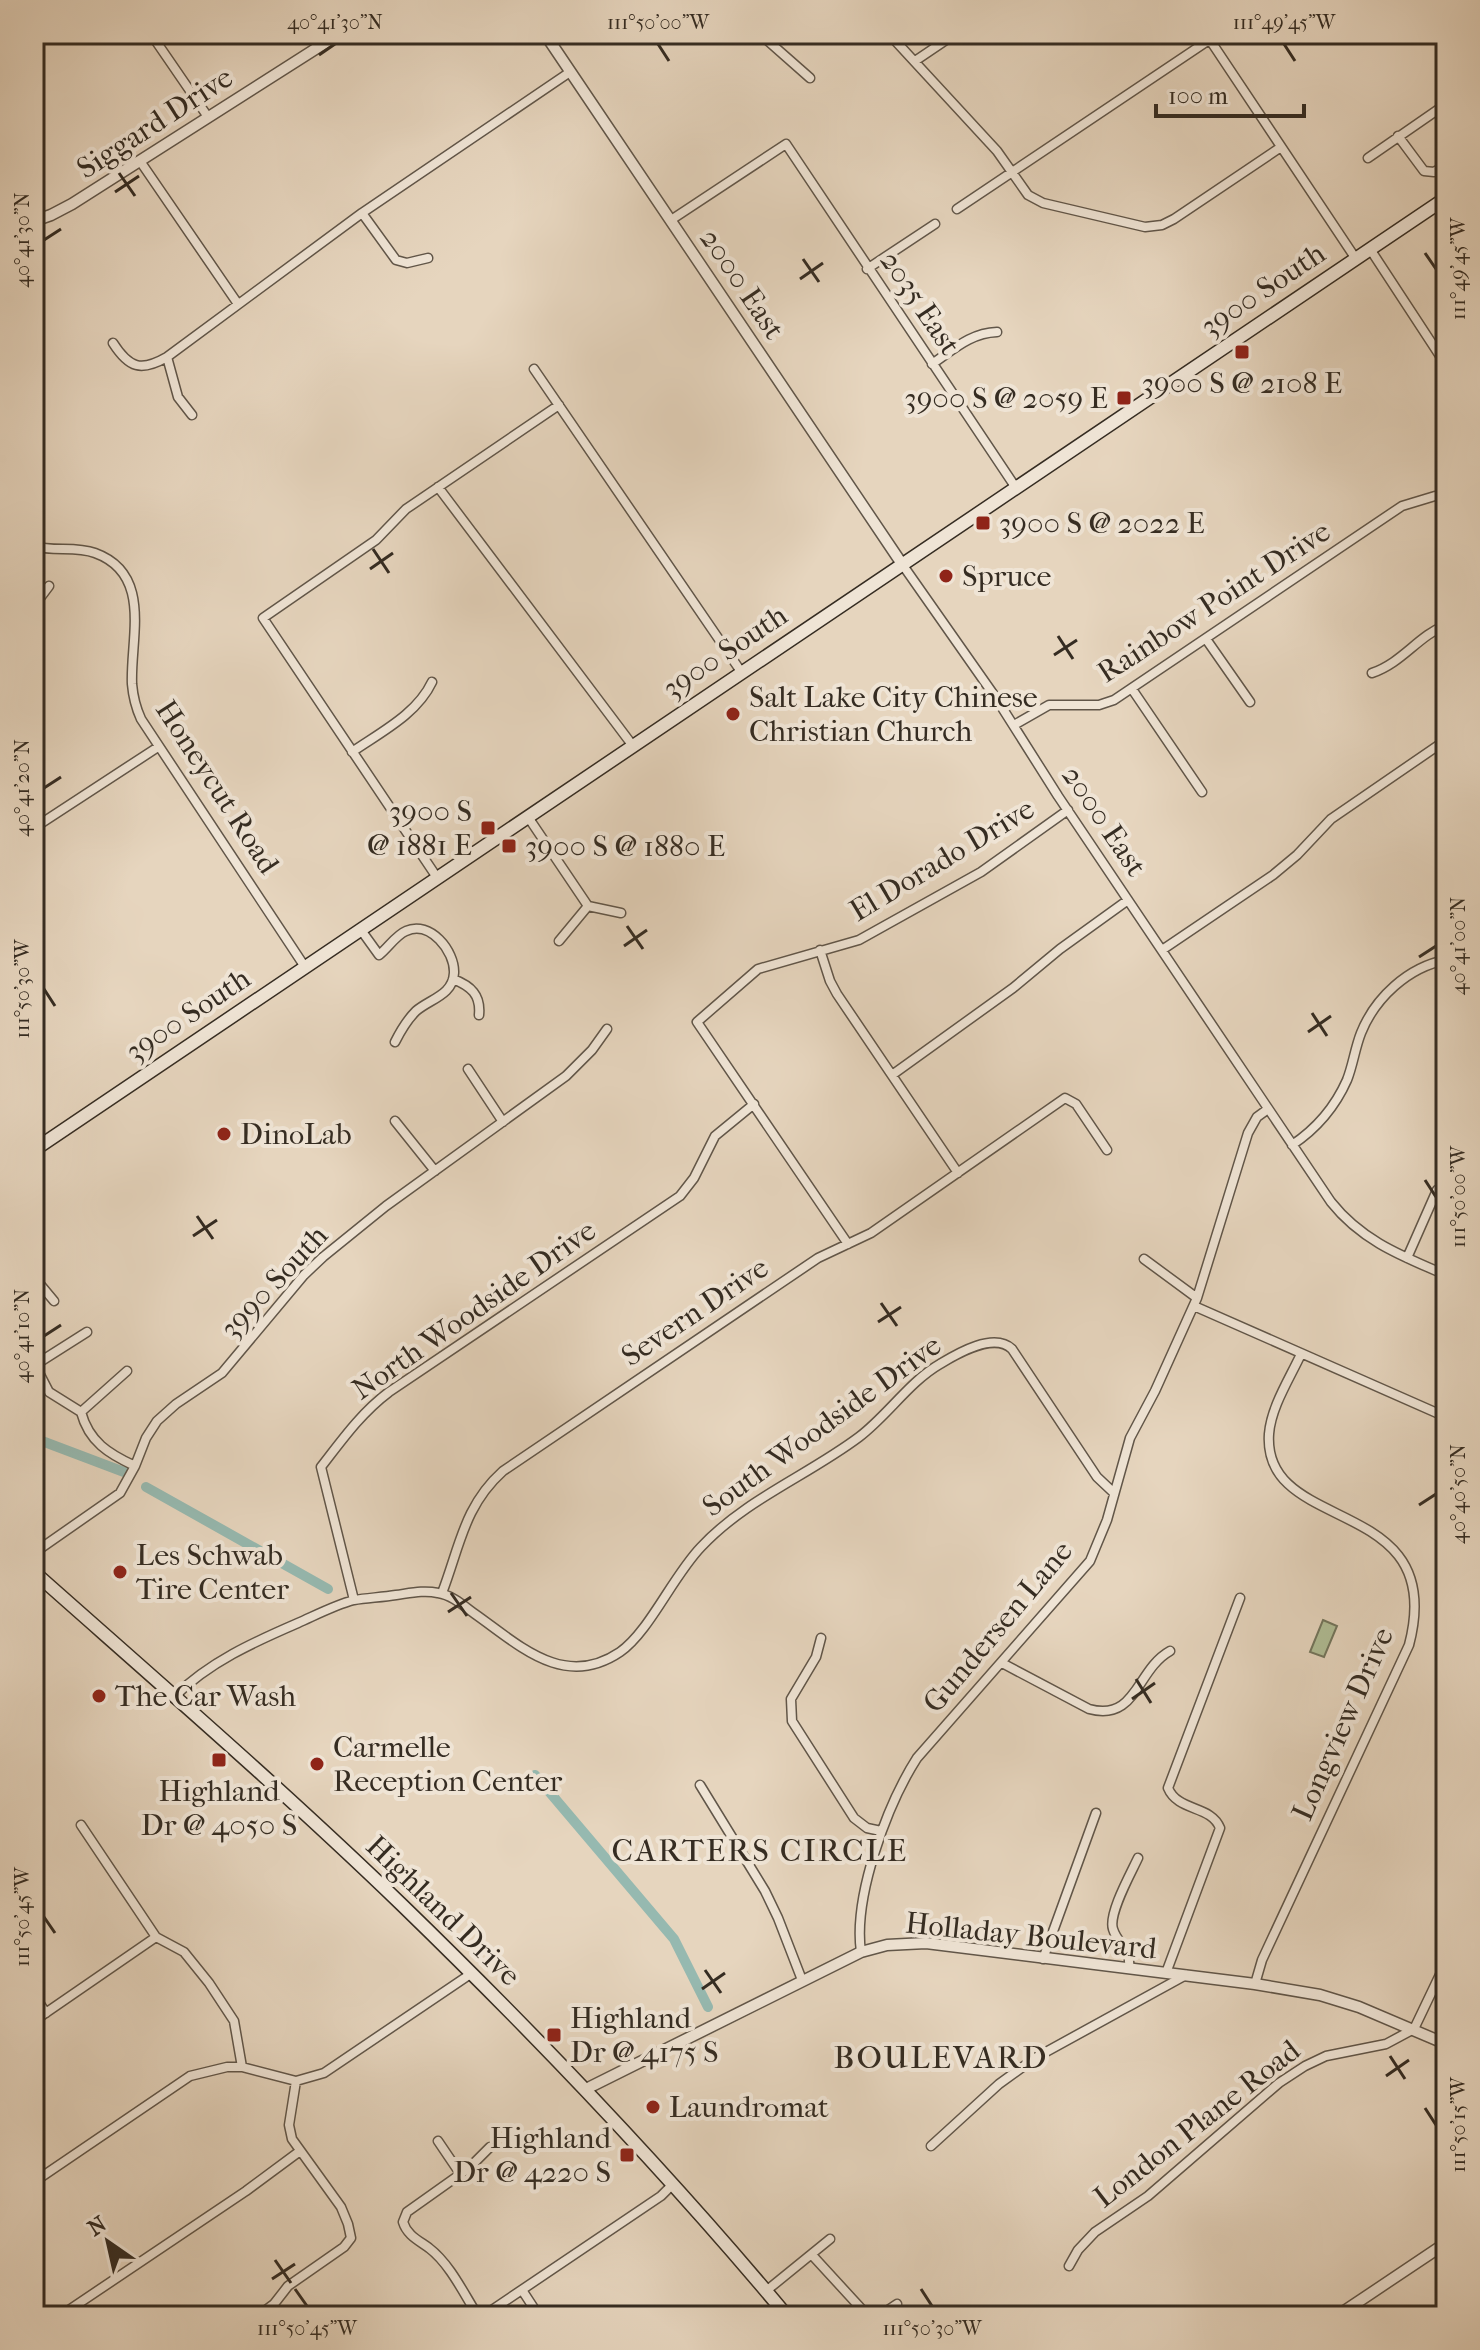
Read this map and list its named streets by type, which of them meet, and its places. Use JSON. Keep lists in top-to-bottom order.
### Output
{
  "streets": {
    "main road": ["3900 South", "Highland Drive"],
    "street": [
      "Siggard Drive",
      "2000 East",
      "2035 East",
      "Rainbow Point Drive",
      "Honeycut Road",
      "El Dorado Drive",
      "3990 South",
      "North Woodside Drive",
      "Severn Drive",
      "South Woodside Drive",
      "Gundersen Lane",
      "Longview Drive",
      "Holladay Boulevard",
      "London Plane Road"
    ]
  },
  "crossings": [
    ["2000 East", "3900 South"],
    ["2000 East", "2035 East"],
    ["2000 East", "Rainbow Point Drive"],
    ["2000 East", "El Dorado Drive"],
    ["2000 East", "Gundersen Lane"],
    ["3900 South", "2035 East"],
    ["3900 South", "Honeycut Road"],
    ["El Dorado Drive", "North Woodside Drive"],
    ["El Dorado Drive", "Severn Drive"],
    ["Severn Drive", "South Woodside Drive"],
    ["South Woodside Drive", "Gundersen Lane"],
    ["Gundersen Lane", "Holladay Boulevard"],
    ["Longview Drive", "Holladay Boulevard"],
    ["Highland Drive", "Holladay Boulevard"],
    ["Holladay Boulevard", "London Plane Road"]
  ],
  "districts": ["CARTERS CIRCLE", "BOULEVARD"],
  "places": {
    "transit": [
      "3900 S @ 2108 E",
      "3900 S @ 2059 E",
      "3900 S @ 2022 E",
      "3900 S @ 1881 E",
      "3900 S @ 1880 E",
      "Highland Dr @ 4050 S",
      "Highland Dr @ 4175 S",
      "Highland Dr @ 4220 S"
    ],
    "other": [
      "Spruce",
      "Salt Lake City Chinese Christian Church",
      "DinoLab",
      "Les Schwab Tire Center",
      "The Car Wash",
      "Carmelle Reception Center",
      "Laundromat"
    ]
  },
  "scale_bar": "100 m",
  "north": "top left",
  "coordinates": [
    "40°41'30\"N",
    "111°50'00\"W",
    "111°49'45\"W",
    "40°41'20\"N",
    "40°41'00\"N",
    "111°50'30\"W",
    "40°41'10\"N",
    "40°40'50\"N",
    "111°50'45\"W",
    "111°50'15\"W"
  ]
}
